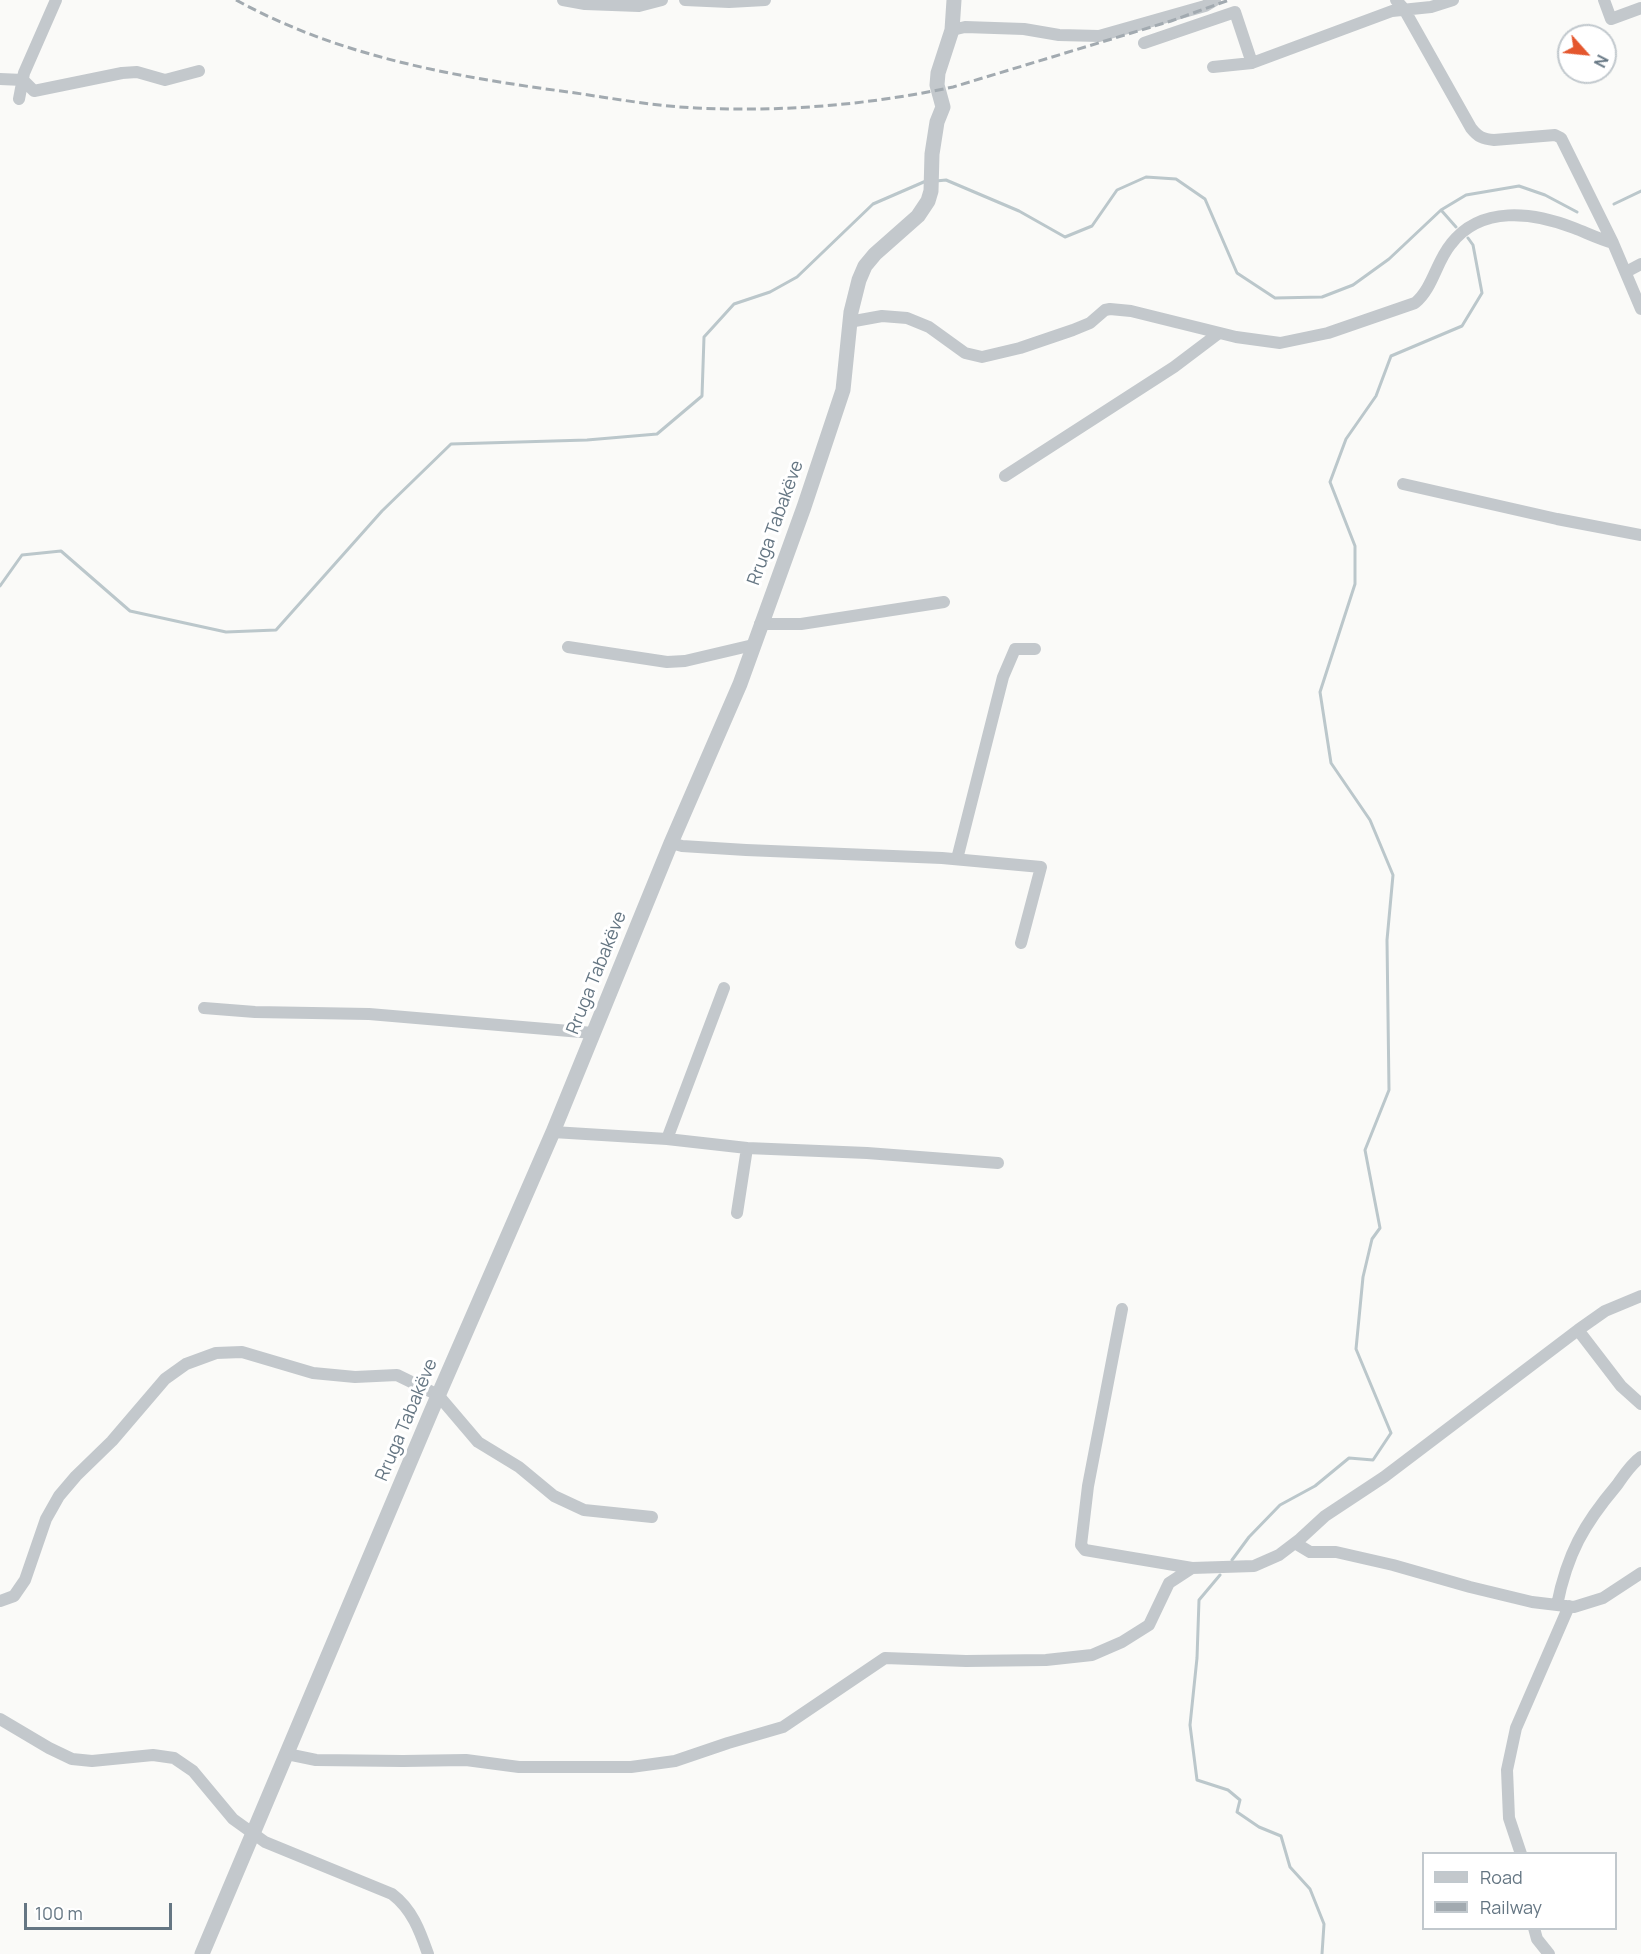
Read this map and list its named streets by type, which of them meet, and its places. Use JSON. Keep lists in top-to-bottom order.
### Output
{
  "streets": {
    "street": ["Rruga Tabakëve"]
  },
  "legend": ["Road", "Railway"],
  "scale_bar": "100 m",
  "north": "bottom right"
}
